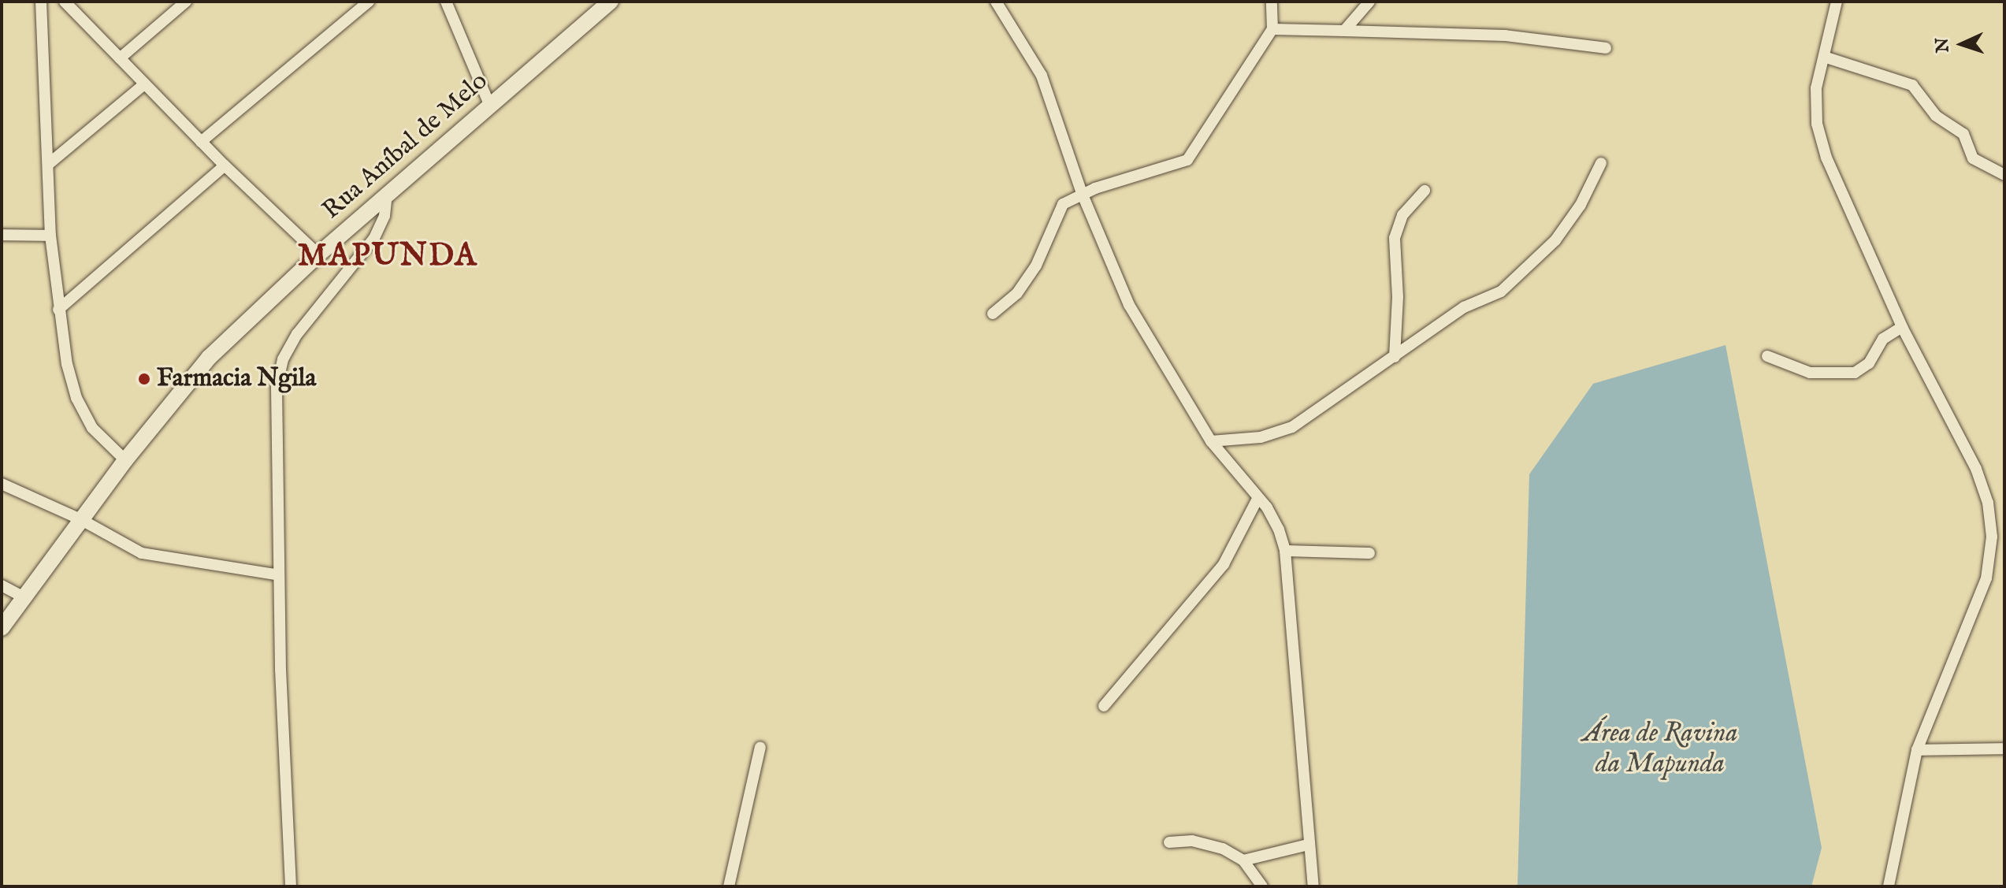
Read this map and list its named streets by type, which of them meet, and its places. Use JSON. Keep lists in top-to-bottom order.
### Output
{
  "streets": {
    "street": ["Rua Aníbal de Melo"]
  },
  "districts": ["MAPUNDA"],
  "water": ["Área de Ravina da Mapunda"],
  "places": ["Farmacia Ngila"],
  "north": "left"
}
